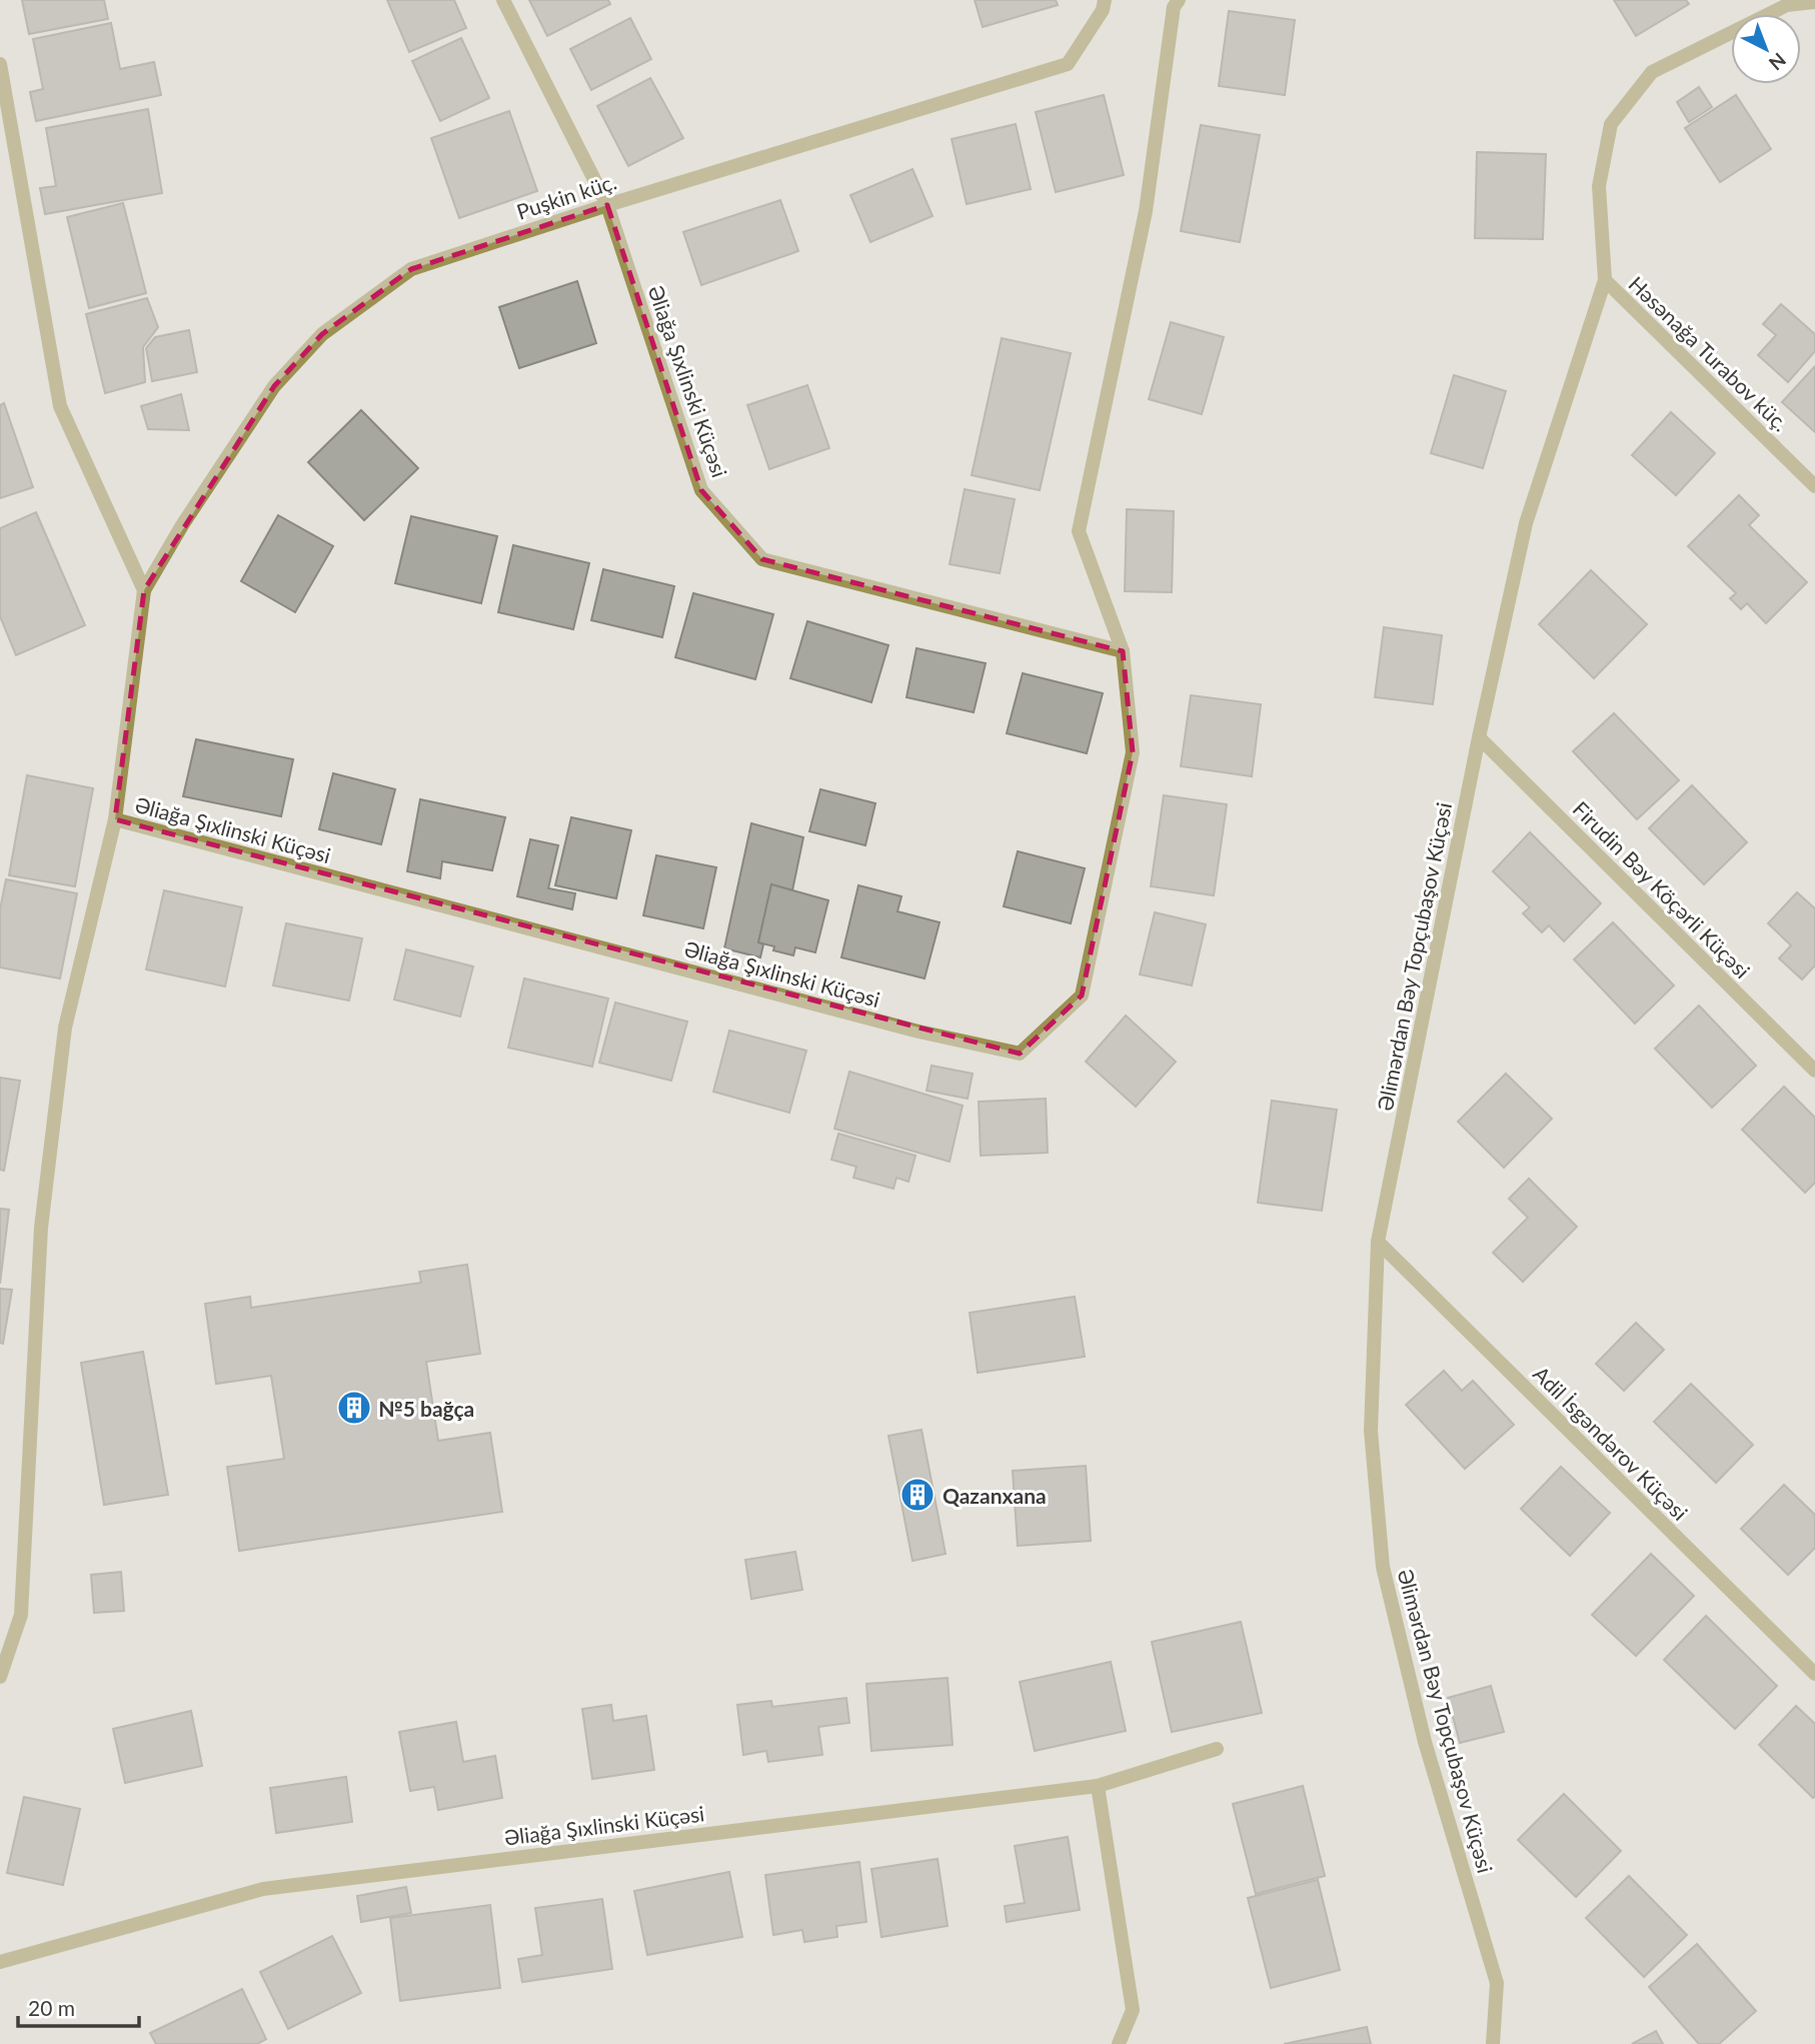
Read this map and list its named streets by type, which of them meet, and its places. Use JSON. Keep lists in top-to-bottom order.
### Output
{
  "streets": {
    "street": [
      "Puşkin küç.",
      "Həsənağa Turabov küç.",
      "Əliağa Şıxlinski Küçəsi",
      "Firudin Bəy Köçərli Küçəsi",
      "Əlimərdan Bəy Topçubaşov Küçəsi",
      "Adil İsgəndərov Küçəsi"
    ]
  },
  "crossings": [
    ["Puşkin küç.", "Əliağa Şıxlinski Küçəsi"],
    ["Həsənağa Turabov küç.", "Əlimərdan Bəy Topçubaşov Küçəsi"],
    ["Firudin Bəy Köçərli Küçəsi", "Əlimərdan Bəy Topçubaşov Küçəsi"],
    ["Əlimərdan Bəy Topçubaşov Küçəsi", "Adil İsgəndərov Küçəsi"]
  ],
  "places": {
    "building": ["№5 bağça", "Qazanxana"]
  },
  "scale_bar": "20 m",
  "north": "bottom right"
}
